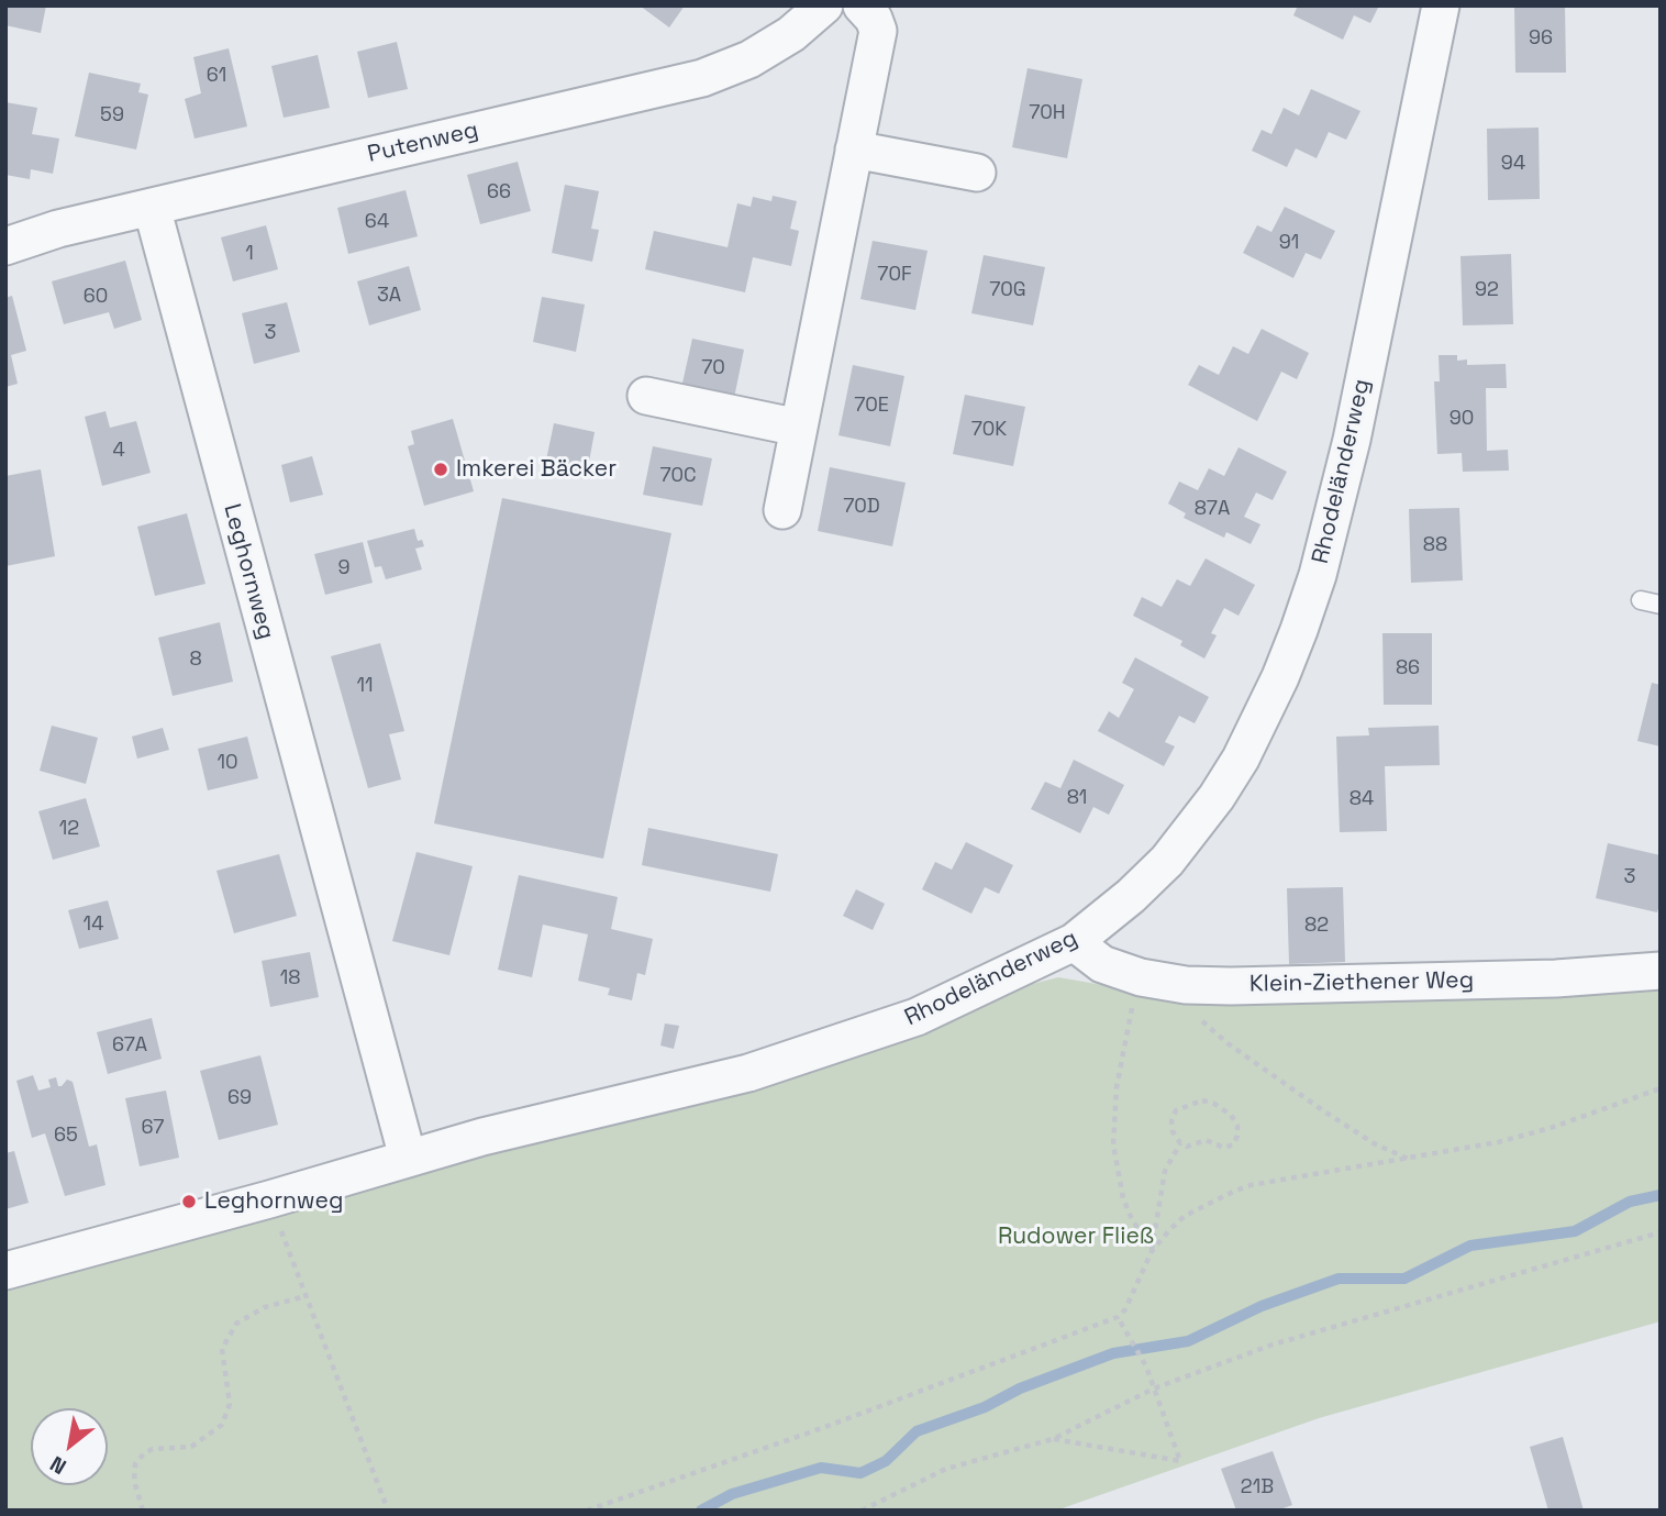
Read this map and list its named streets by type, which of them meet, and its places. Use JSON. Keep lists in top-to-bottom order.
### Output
{
  "streets": {
    "street": [
      "Putenweg",
      "Rhodeländerweg",
      "Leghornweg",
      "Klein-Ziethener Weg"
    ]
  },
  "crossings": [
    ["Putenweg", "Leghornweg"],
    ["Rhodeländerweg", "Leghornweg"],
    ["Rhodeländerweg", "Klein-Ziethener Weg"]
  ],
  "parks": ["Rudower Fließ"],
  "places": ["Imkerei Bäcker", "Leghornweg"],
  "house_numbers": [
    "96",
    "61",
    "70H",
    "59",
    "94",
    "66",
    "64",
    "91",
    "1",
    "70F",
    "70G",
    "92",
    "3A",
    "60",
    "3",
    "70",
    "70E",
    "90",
    "70K",
    "4",
    "70C",
    "70D",
    "87A",
    "88",
    "9",
    "8",
    "86",
    "11",
    "10",
    "81",
    "84",
    "12",
    "3",
    "14",
    "82",
    "18",
    "67A",
    "69",
    "67",
    "65",
    "21B"
  ],
  "north": "bottom left"
}
